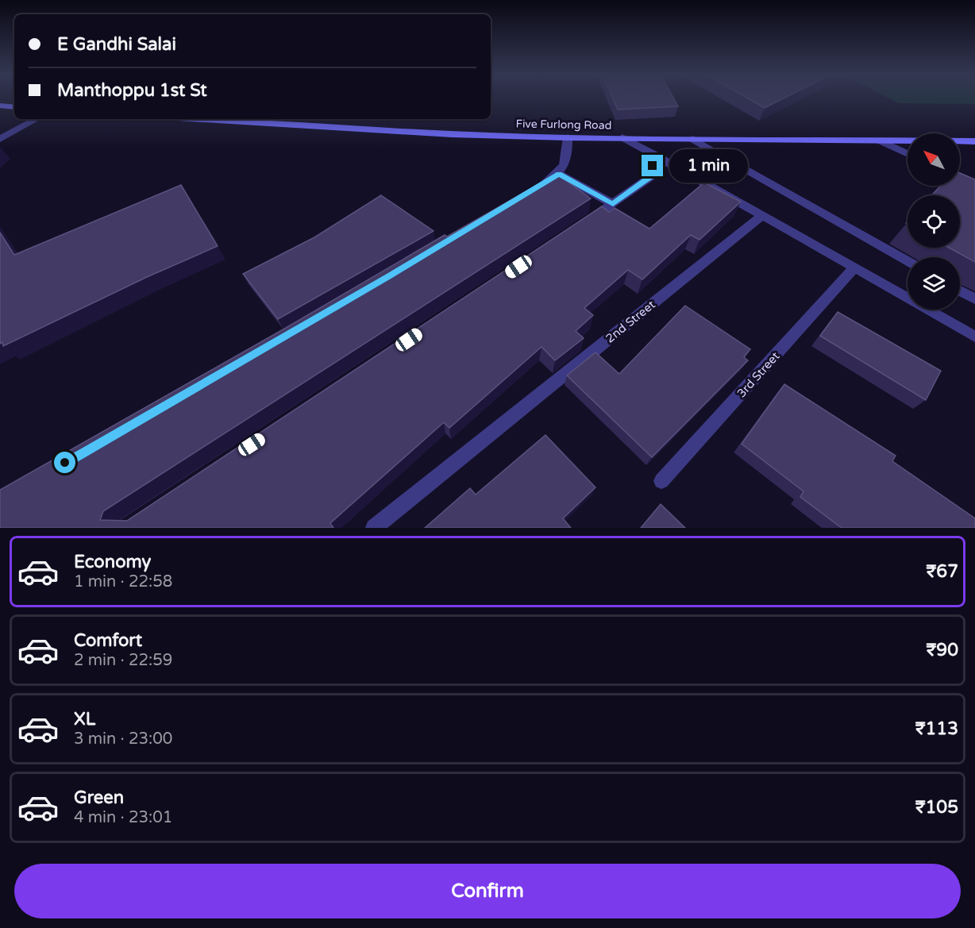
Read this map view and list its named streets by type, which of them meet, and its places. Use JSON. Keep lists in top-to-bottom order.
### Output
{
  "streets": {
    "main road": ["Five Furlong Road"],
    "street": ["2nd Street", "3rd Street"]
  },
  "north": "top left",
  "page": {
    "banner": ["E Gandhi Salai", "Manthoppu 1st St"],
    "bubble": "1 min",
    "list": [
      {
        "name": "Economy",
        "note": "1 min · 22:58",
        "value": "₹67"
      },
      {
        "name": "Comfort",
        "note": "2 min · 22:59",
        "value": "₹90"
      },
      {
        "name": "XL",
        "note": "3 min · 23:00",
        "value": "₹113"
      },
      {
        "name": "Green",
        "note": "4 min · 23:01",
        "value": "₹105"
      }
    ],
    "buttons": "Confirm"
  }
}
